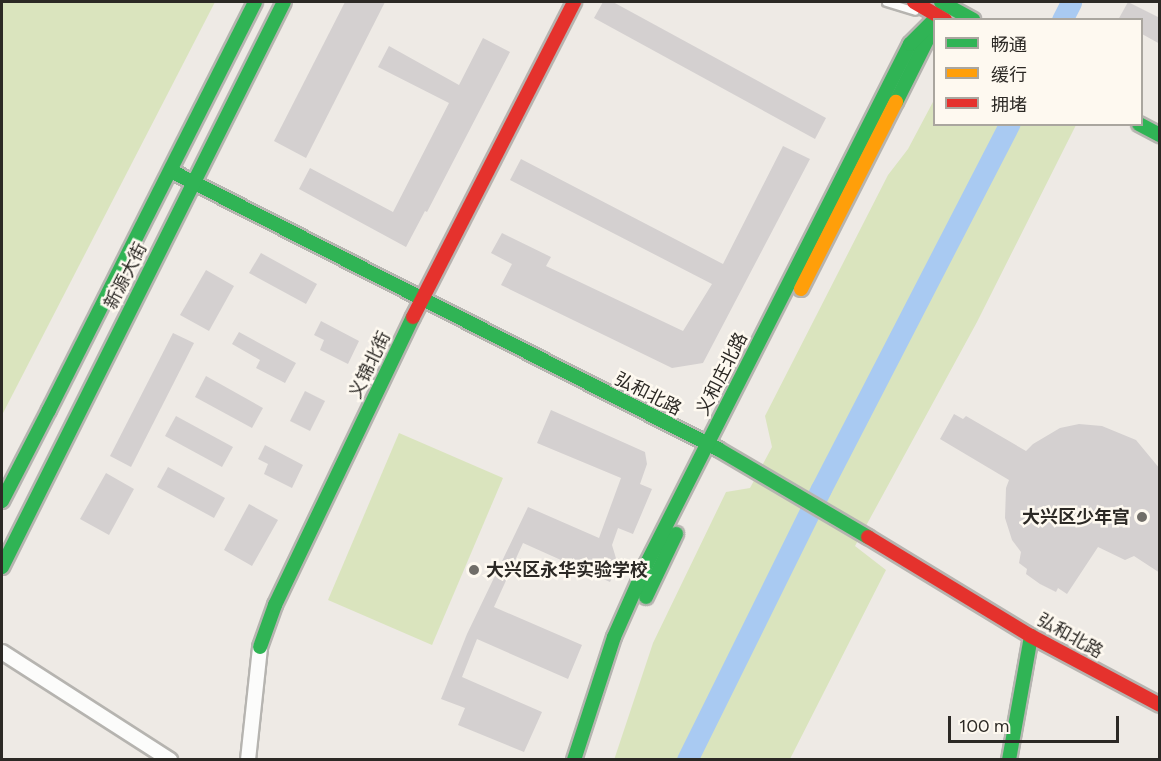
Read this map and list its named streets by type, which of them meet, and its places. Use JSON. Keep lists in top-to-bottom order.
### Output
{
  "streets": {
    "main road": [
      "新源大街",
      "义锦北街",
      "义和庄北路",
      "弘和北路"
    ]
  },
  "crossings": [
    ["新源大街", "弘和北路"],
    ["义锦北街", "弘和北路"],
    ["义和庄北路", "弘和北路"]
  ],
  "places": ["大兴区少年宫", "大兴区永华实验学校"],
  "legend": ["畅通", "缓行", "拥堵"],
  "scale_bar": "100 m"
}
